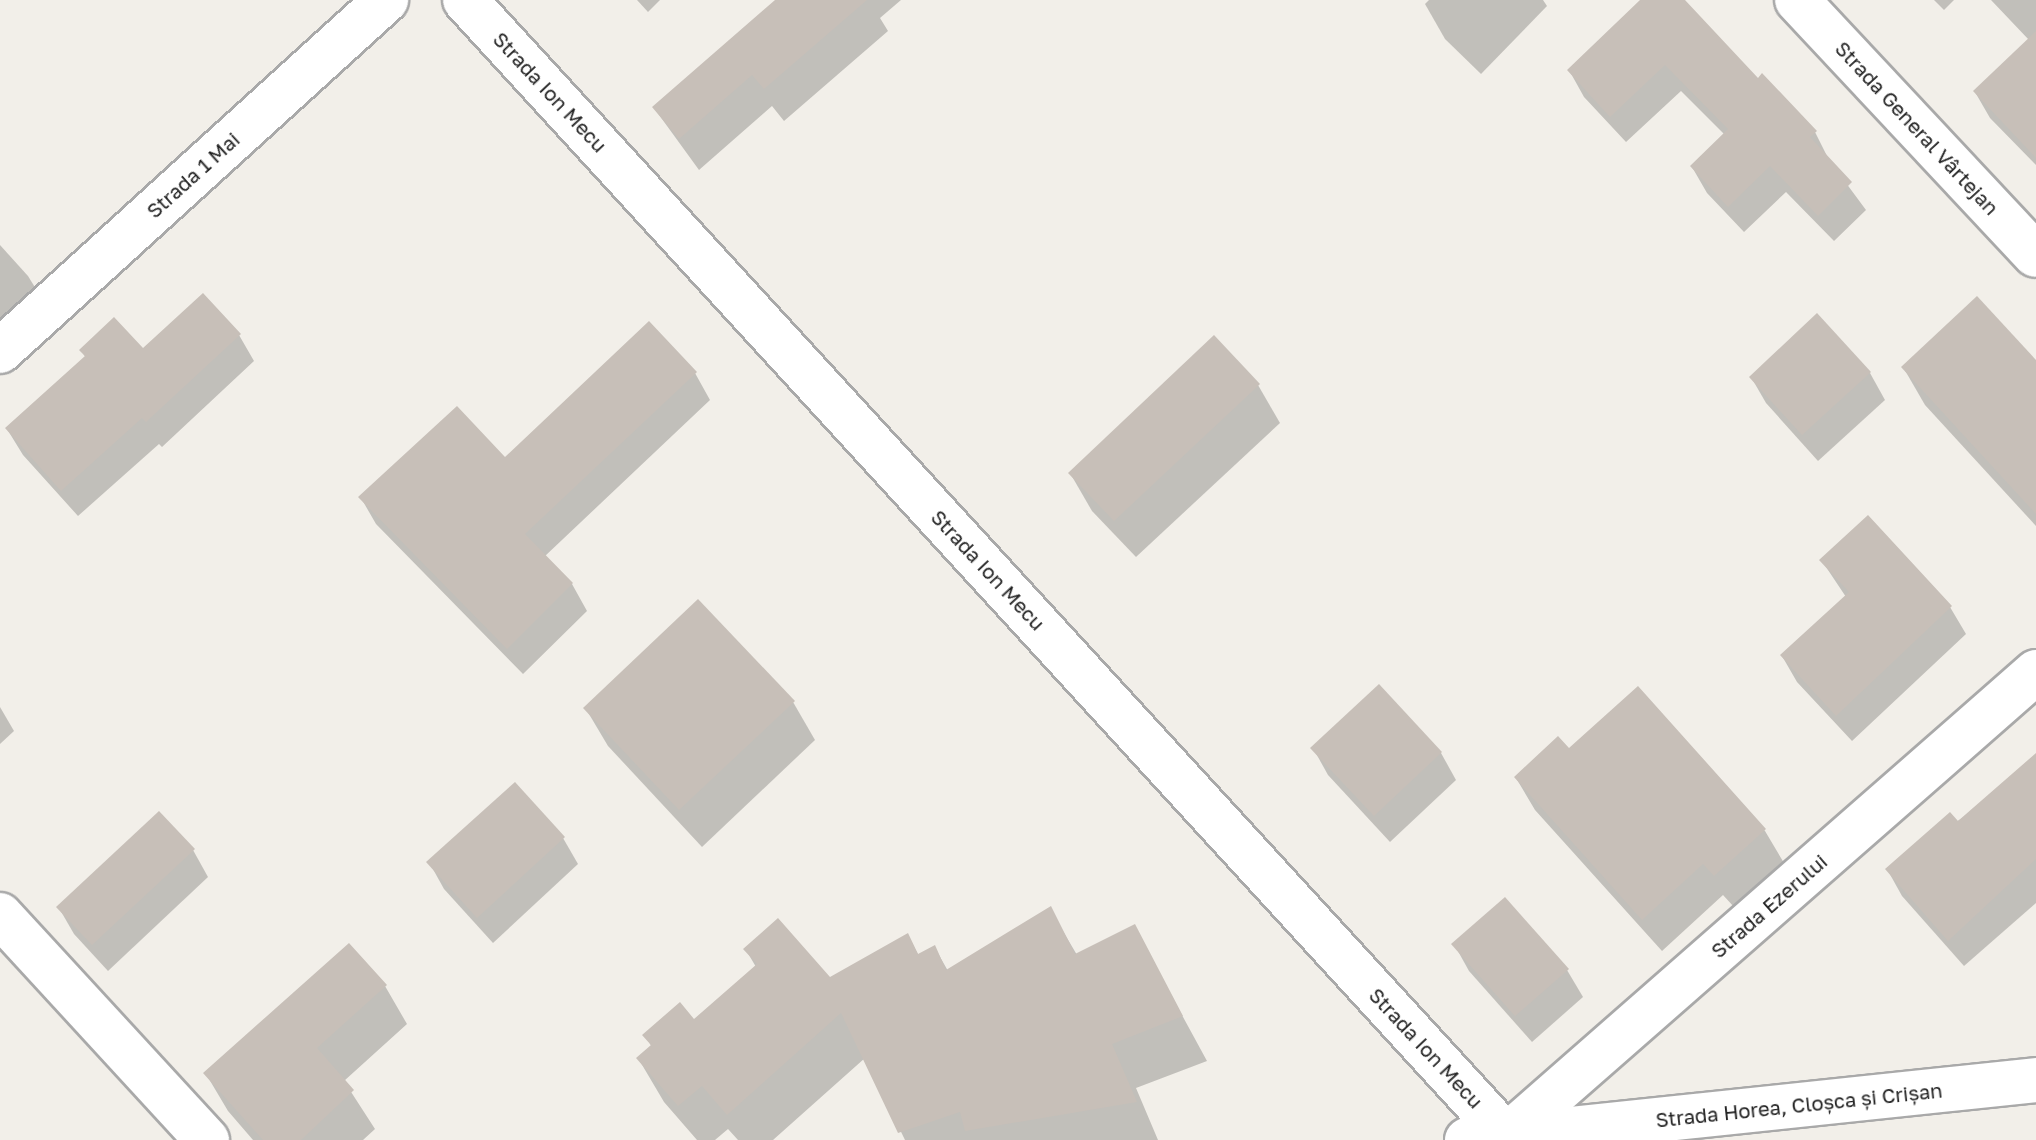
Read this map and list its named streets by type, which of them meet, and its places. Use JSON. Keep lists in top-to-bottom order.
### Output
{
  "streets": {
    "street": [
      "Strada Ion Mecu",
      "Strada General Vârtejan",
      "Strada 1 Mai",
      "Strada Ezerului",
      "Strada Horea, Cloșca și Crișan"
    ]
  },
  "crossings": [
    ["Strada Ion Mecu", "Strada Ezerului"],
    ["Strada Ion Mecu", "Strada Horea, Cloșca și Crișan"],
    ["Strada Ezerului", "Strada Horea, Cloșca și Crișan"]
  ]
}
